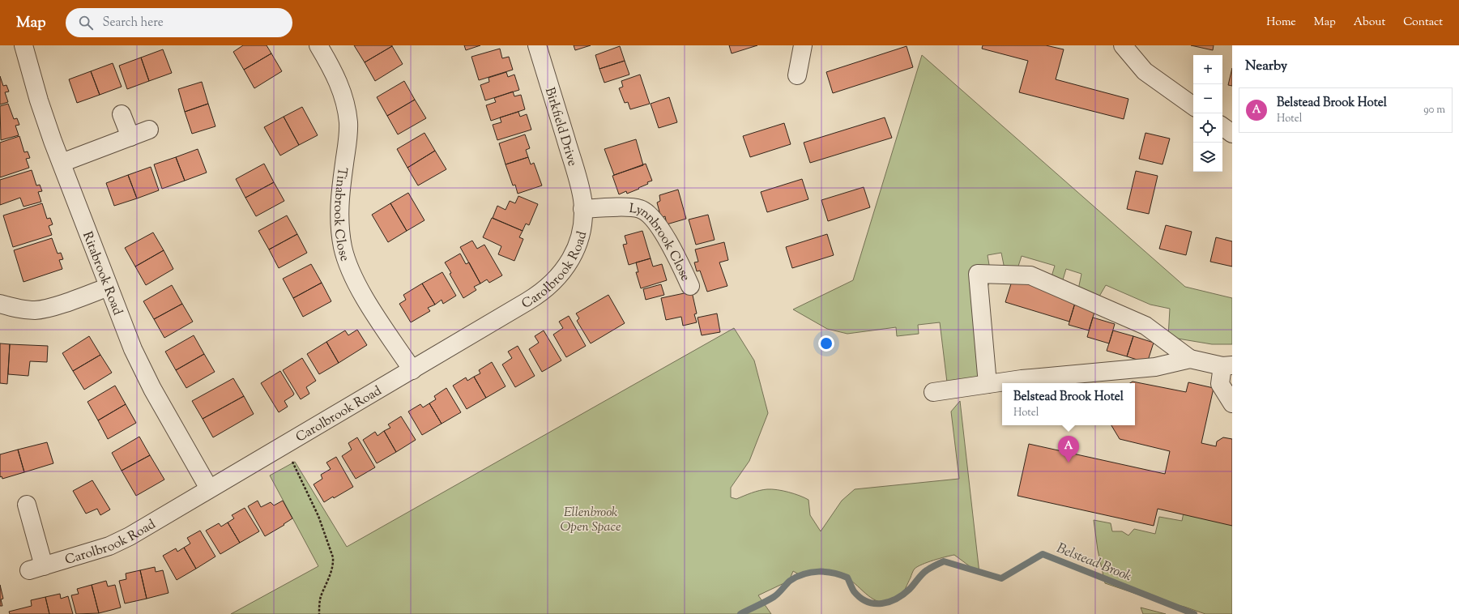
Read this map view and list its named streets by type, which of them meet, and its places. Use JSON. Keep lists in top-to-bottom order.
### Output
{
  "streets": {
    "street": [
      "Birkfield Drive",
      "Tinabrook Close",
      "Lynnbrook Close",
      "Carolbrook Road",
      "Ritabrook Road"
    ]
  },
  "crossings": [
    ["Birkfield Drive", "Lynnbrook Close"],
    ["Birkfield Drive", "Carolbrook Road"],
    ["Tinabrook Close", "Carolbrook Road"],
    ["Lynnbrook Close", "Carolbrook Road"],
    ["Carolbrook Road", "Ritabrook Road"]
  ],
  "water": ["Belstead Brook"],
  "parks": ["Ellenbrook Open Space"],
  "page": {
    "header": "Map",
    "search": "Search here",
    "nav": [
      "Home",
      "Map",
      "About",
      "Contact"
    ],
    "heading": "Nearby",
    "map_buttons": ["+", "−"],
    "list": [
      {
        "mark": "A",
        "name": "Belstead Brook Hotel",
        "note": "Hotel",
        "value": "90 m"
      }
    ],
    "popup": ["Belstead Brook Hotel", "Hotel"],
    "pins": "A"
  }
}
